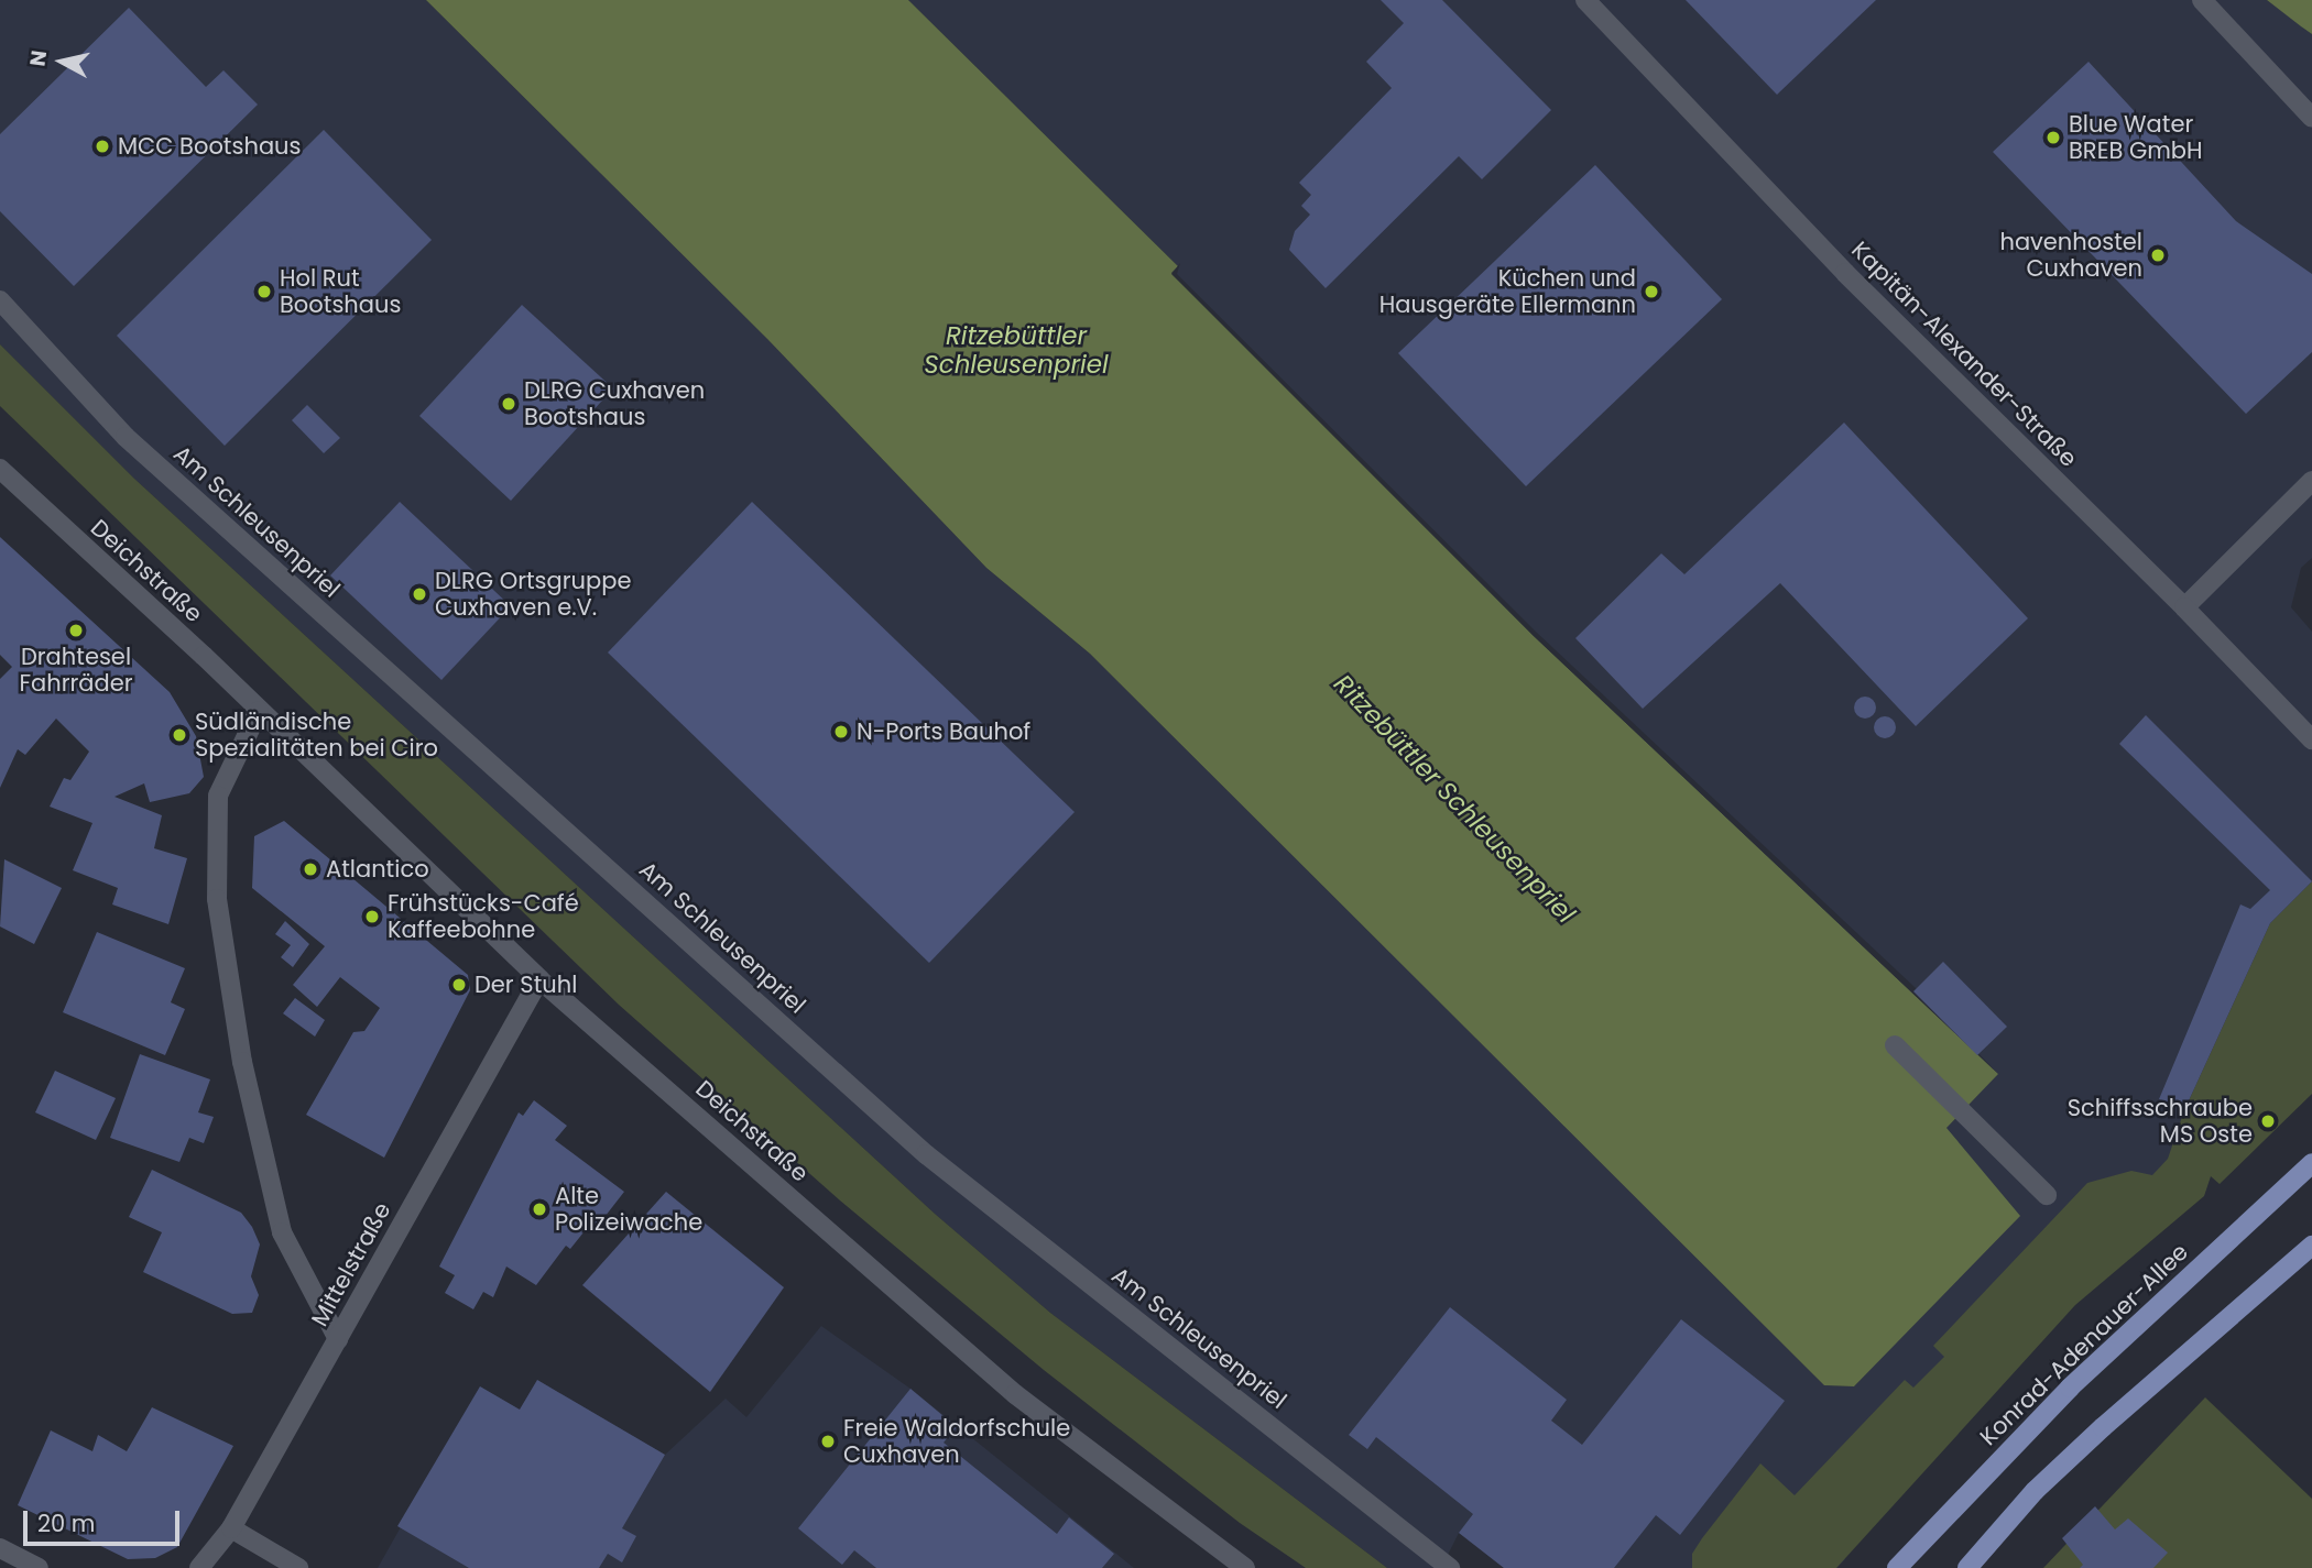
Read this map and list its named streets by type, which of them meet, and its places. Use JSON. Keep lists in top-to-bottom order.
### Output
{
  "streets": {
    "main road": ["Konrad-Adenauer-Allee"],
    "street": [
      "Kapitän-Alexander-Straße",
      "Am Schleusenpriel",
      "Deichstraße",
      "Mittelstraße"
    ]
  },
  "crossings": [
    ["Deichstraße", "Mittelstraße"]
  ],
  "water": ["Ritzebüttler Schleusenpriel"],
  "places": [
    "Blue Water BREB GmbH",
    "MCC Bootshaus",
    "havenhostel Cuxhaven",
    "Hol Rut Bootshaus",
    "Küchen und Hausgeräte Ellermann",
    "DLRG Cuxhaven Bootshaus",
    "DLRG Ortsgruppe Cuxhaven e.V.",
    "Drahtesel Fahrräder",
    "N-Ports Bauhof",
    "Südländische Spezialitäten bei Ciro",
    "Atlantico",
    "Frühstücks-Café Kaffeebohne",
    "Der Stuhl",
    "Schiffsschraube MS Oste",
    "Alte Polizeiwache",
    "Freie Waldorfschule Cuxhaven"
  ],
  "scale_bar": "20 m",
  "north": "left"
}
